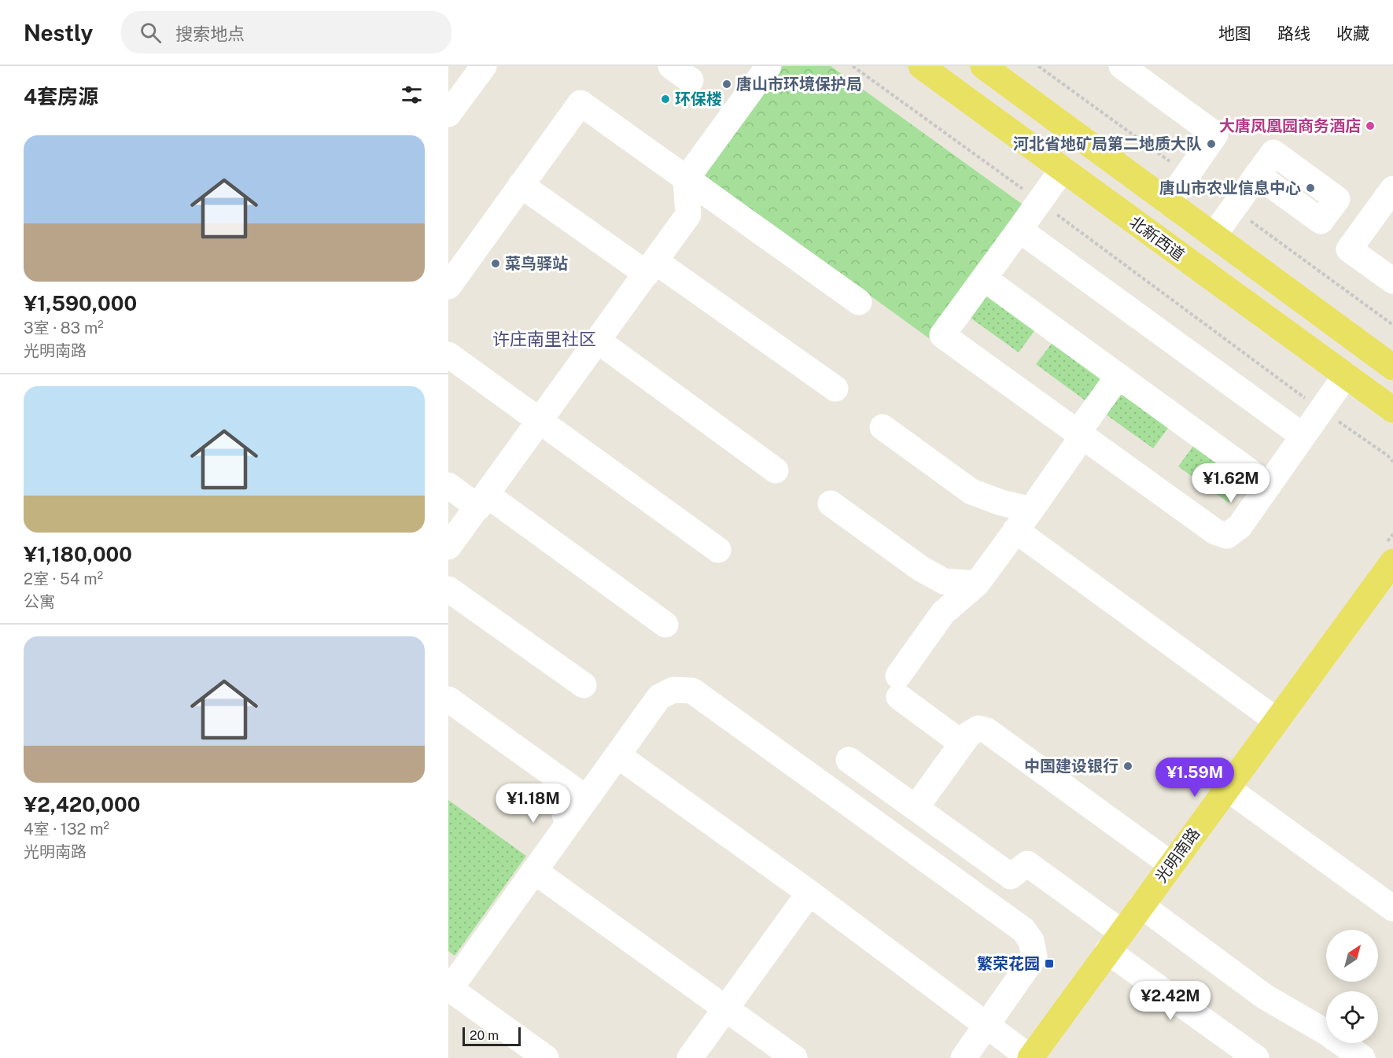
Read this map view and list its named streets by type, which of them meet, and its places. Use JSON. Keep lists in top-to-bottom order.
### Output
{
  "streets": {
    "main road": ["北新西道", "光明南路"]
  },
  "districts": ["许庄南里社区"],
  "places": {
    "other": [
      "唐山市环境保护局",
      "环保楼",
      "大唐凤凰园商务酒店",
      "河北省地矿局第二地质大队",
      "唐山市农业信息中心",
      "菜鸟驿站",
      "中国建设银行"
    ],
    "transit": ["繁荣花园"]
  },
  "scale_bar": "20 m",
  "north": "top right",
  "page": {
    "header": "Nestly",
    "search": "搜索地点",
    "nav": ["地图", "路线", "收藏"],
    "heading": "4套房源",
    "list": [
      {
        "name": "¥1,590,000",
        "note": "3室 · 83 m² · 光明南路"
      },
      {
        "name": "¥1,180,000",
        "note": "2室 · 54 m² · 公寓"
      },
      {
        "name": "¥2,420,000",
        "note": "4室 · 132 m² · 光明南路"
      }
    ],
    "price": [
      "¥1.62M",
      "¥1.59M",
      "¥1.18M",
      "¥2.42M"
    ],
    "scale": "20 m"
  }
}
